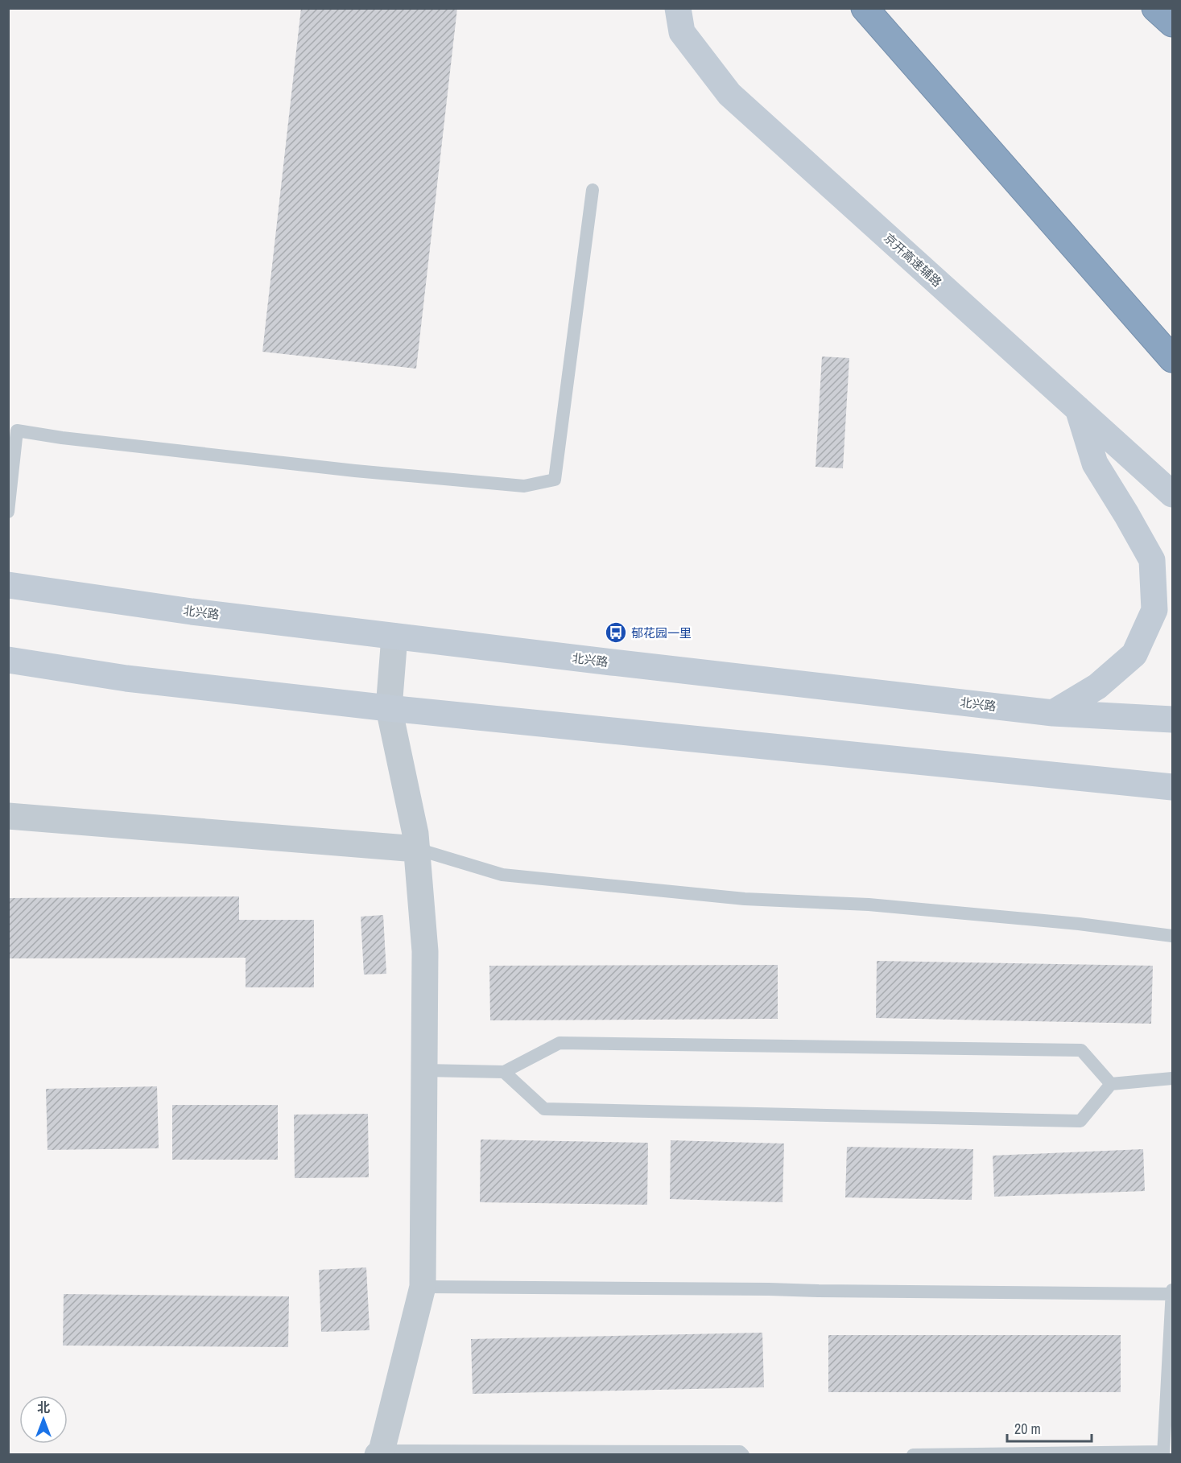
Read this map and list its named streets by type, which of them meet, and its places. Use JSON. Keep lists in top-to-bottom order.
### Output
{
  "streets": {
    "main road": ["京开高速辅路", "北兴路"]
  },
  "places": {
    "bus stop": ["郁花园一里"]
  },
  "scale_bar": "20 m",
  "north": "top"
}
